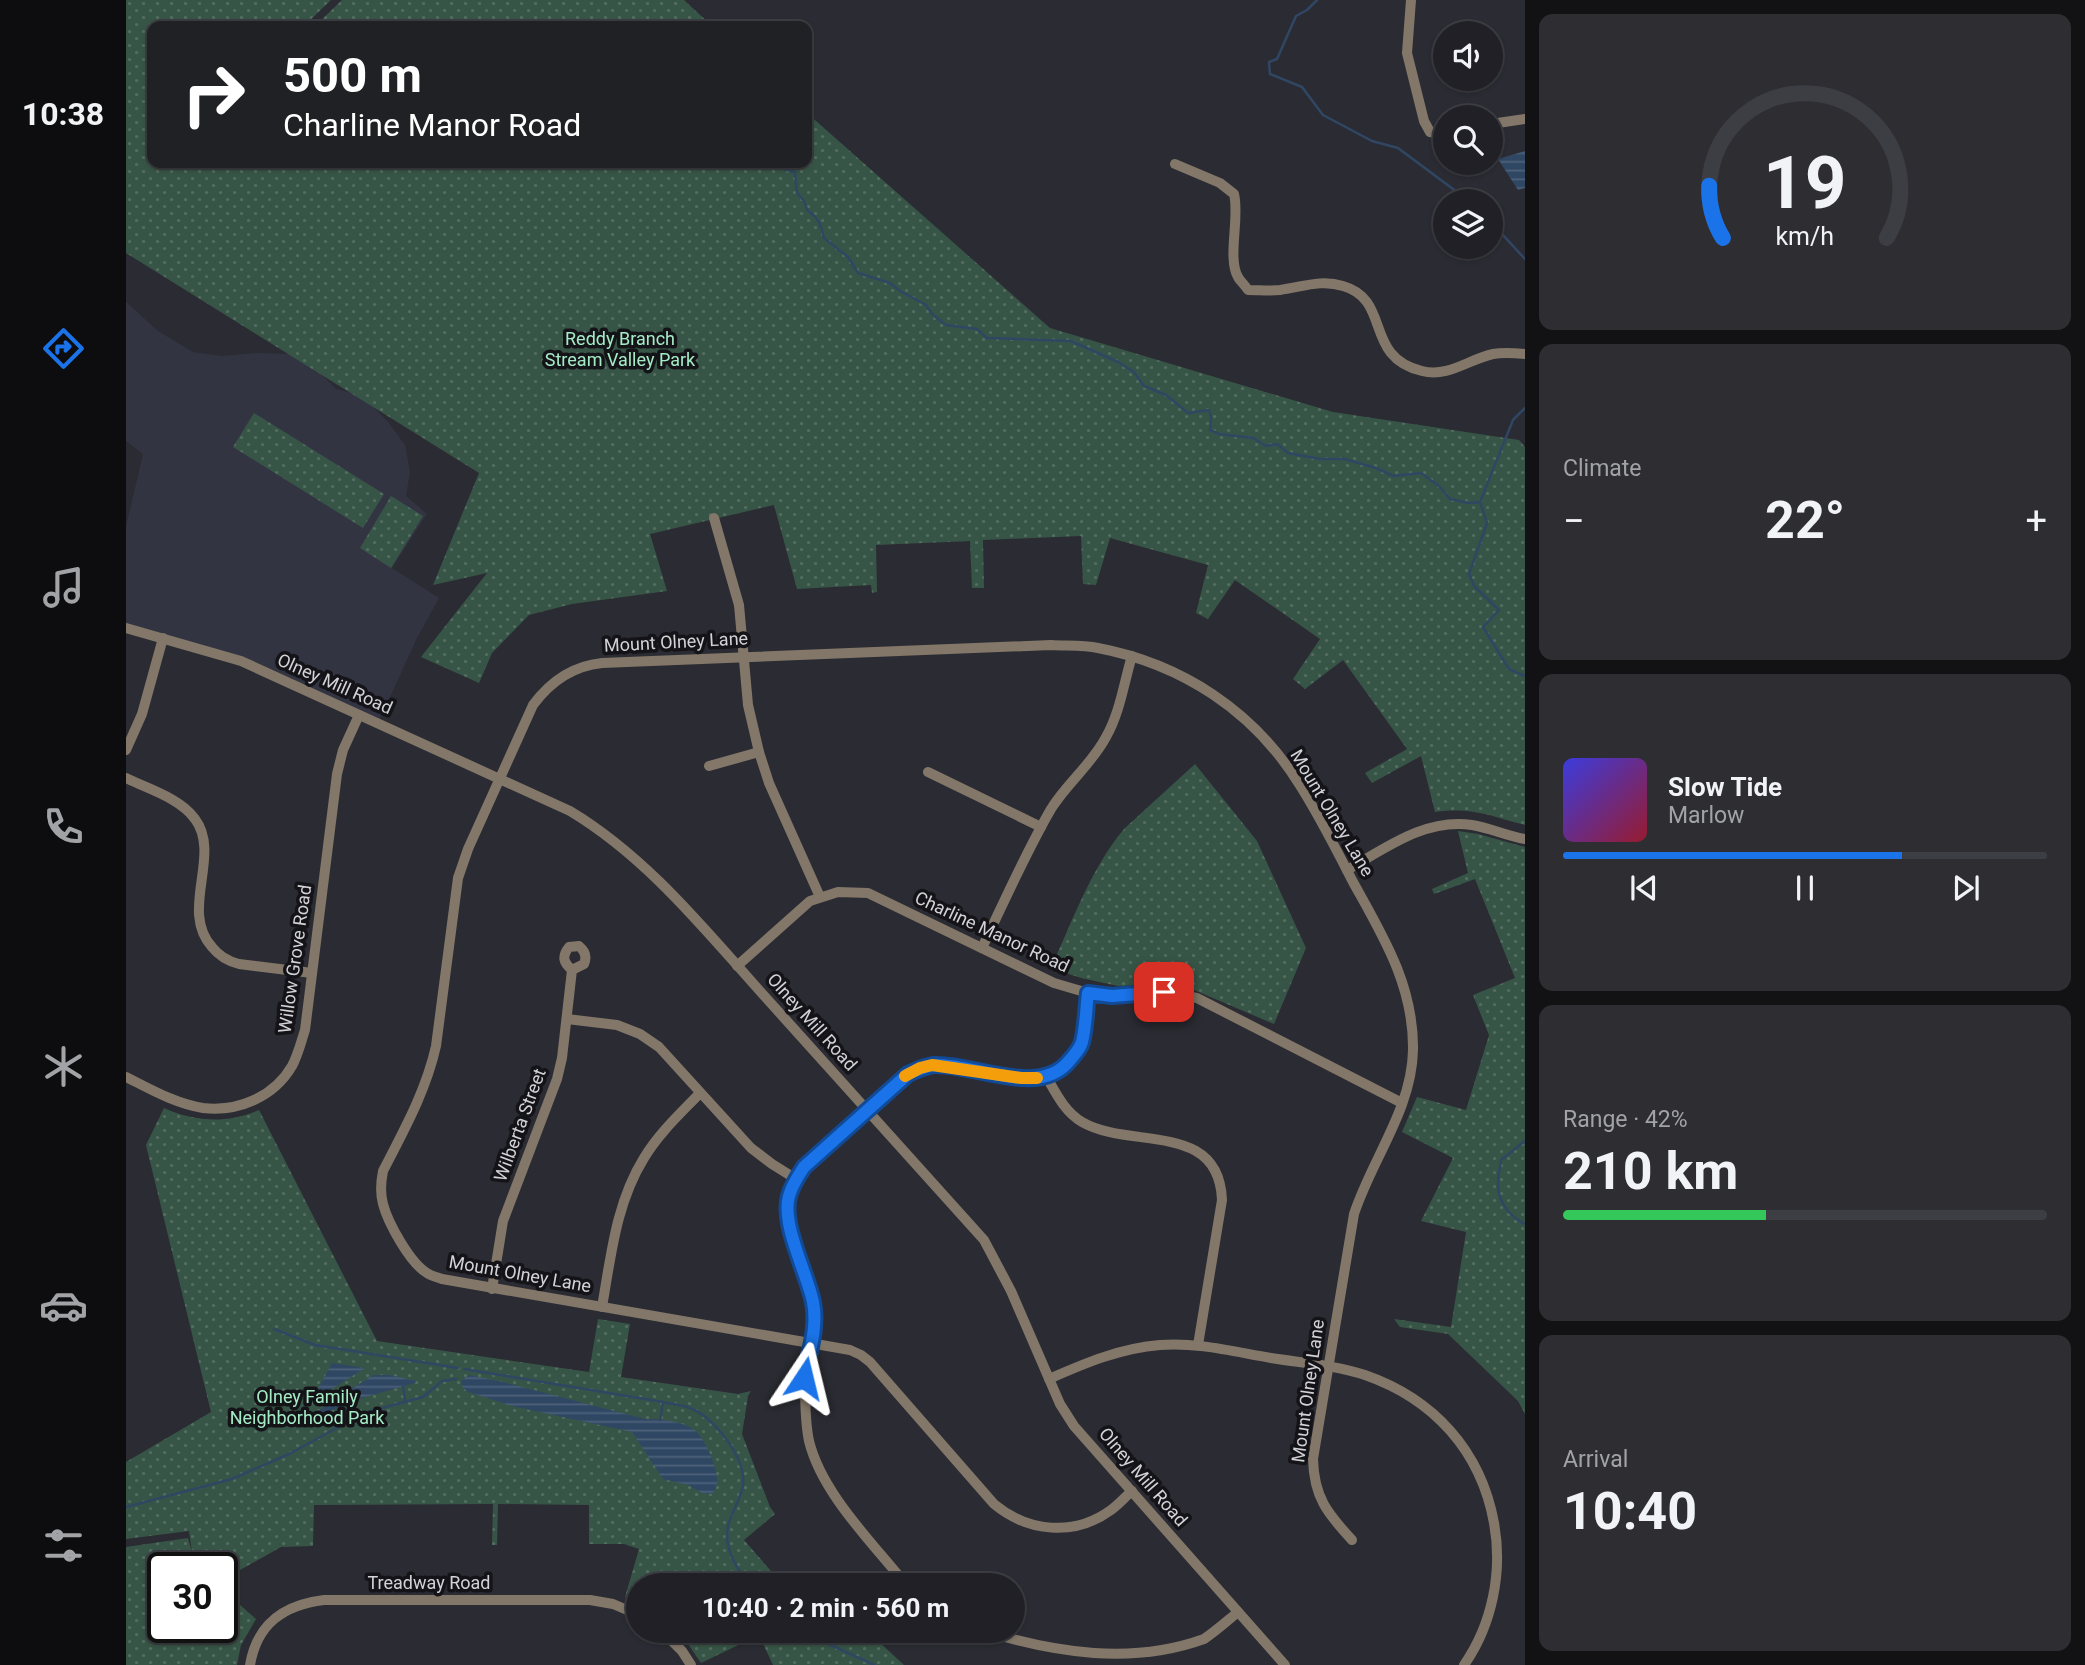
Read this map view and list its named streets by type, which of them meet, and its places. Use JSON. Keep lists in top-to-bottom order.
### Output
{
  "streets": {
    "street": [
      "Mount Olney Lane",
      "Olney Mill Road",
      "Charline Manor Road",
      "Willow Grove Road",
      "Wilberta Street",
      "Treadway Road"
    ]
  },
  "crossings": [
    ["Mount Olney Lane", "Olney Mill Road"],
    ["Mount Olney Lane", "Charline Manor Road"],
    ["Mount Olney Lane", "Wilberta Street"],
    ["Olney Mill Road", "Charline Manor Road"],
    ["Olney Mill Road", "Willow Grove Road"]
  ],
  "parks": ["Reddy Branch Stream Valley Park", "Olney Family Neighborhood Park"],
  "page": {
    "tabs": "10:38",
    "turn": ["500 m", "Charline Manor Road"],
    "tile": [
      "Climate",
      ["Range · 42%", "210 km"],
      ["Arrival", "10:40"]
    ],
    "heat": ["−", "22°", "+"],
    "song": ["Slow Tide", "Marlow"],
    "limit": "30",
    "trip": "10:40 · 2 min · 560 m",
    "gauge": ["19", "km/h"]
  }
}
